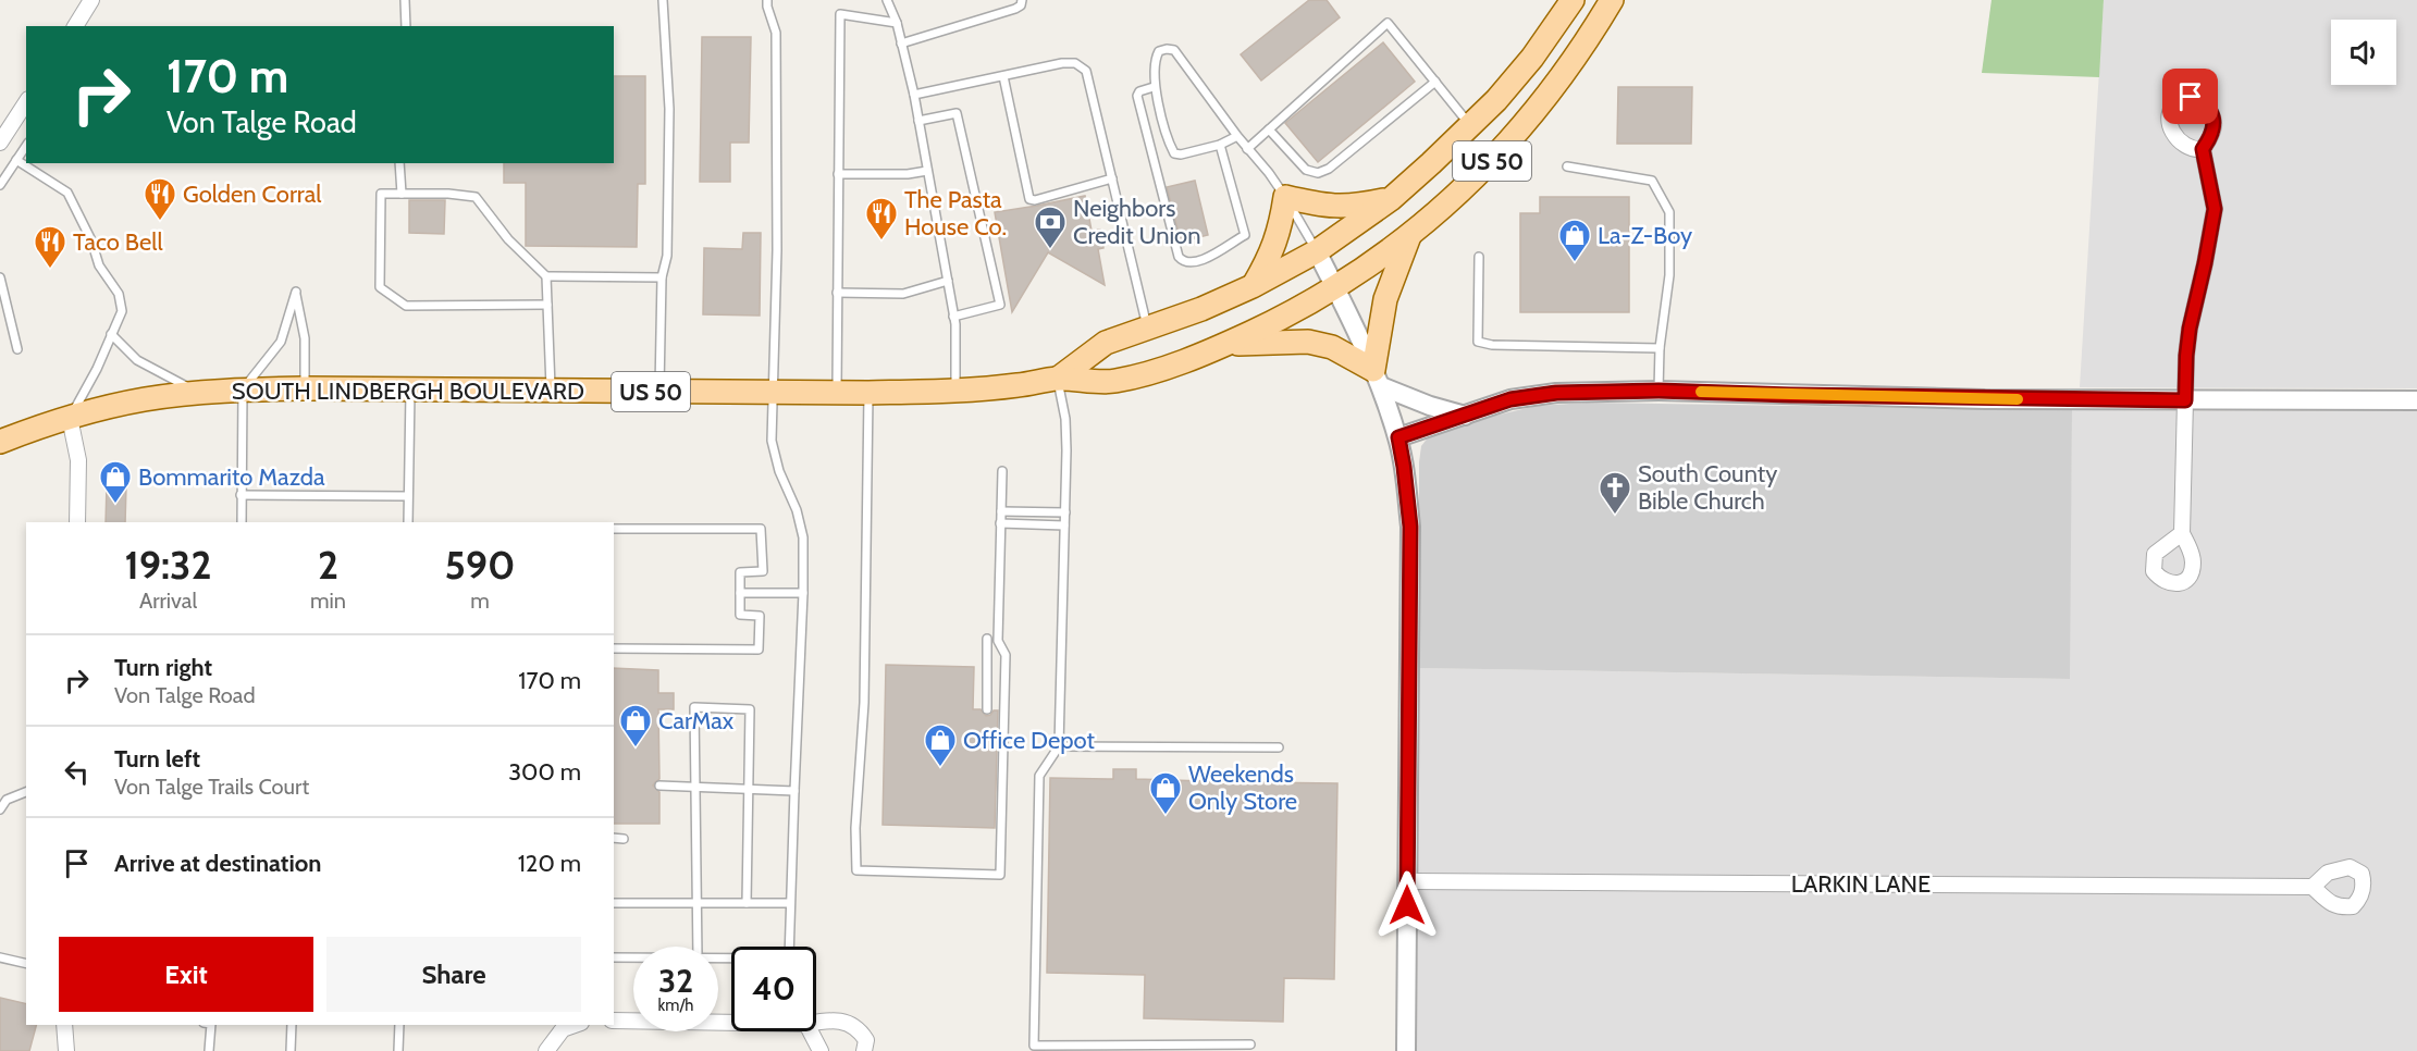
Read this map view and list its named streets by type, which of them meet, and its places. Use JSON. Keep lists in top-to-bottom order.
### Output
{
  "streets": {
    "main road": ["US 50", "SOUTH LINDBERGH BOULEVARD"],
    "street": ["LARKIN LANE"]
  },
  "places": {
    "restaurant": ["Golden Corral", "The Pasta House Co.", "Taco Bell"],
    "bank": ["Neighbors Credit Union"],
    "shop": [
      "La-Z-Boy",
      "Bommarito Mazda",
      "CarMax",
      "Office Depot",
      "Weekends Only Store"
    ],
    "church": ["South County Bible Church"]
  },
  "page": {
    "turn": ["170 m", "Von Talge Road"],
    "eta": [
      "19:32",
      "Arrival",
      "2",
      "min",
      "590",
      "m"
    ],
    "list": [
      {
        "name": "Turn right",
        "note": "Von Talge Road",
        "value": "170 m"
      },
      {
        "name": "Turn left",
        "note": "Von Talge Trails Court",
        "value": "300 m"
      },
      {
        "name": "Arrive at destination",
        "value": "120 m"
      }
    ],
    "buttons": ["Exit", "Share"],
    "speed": "32 km/h",
    "limit": "40"
  }
}
